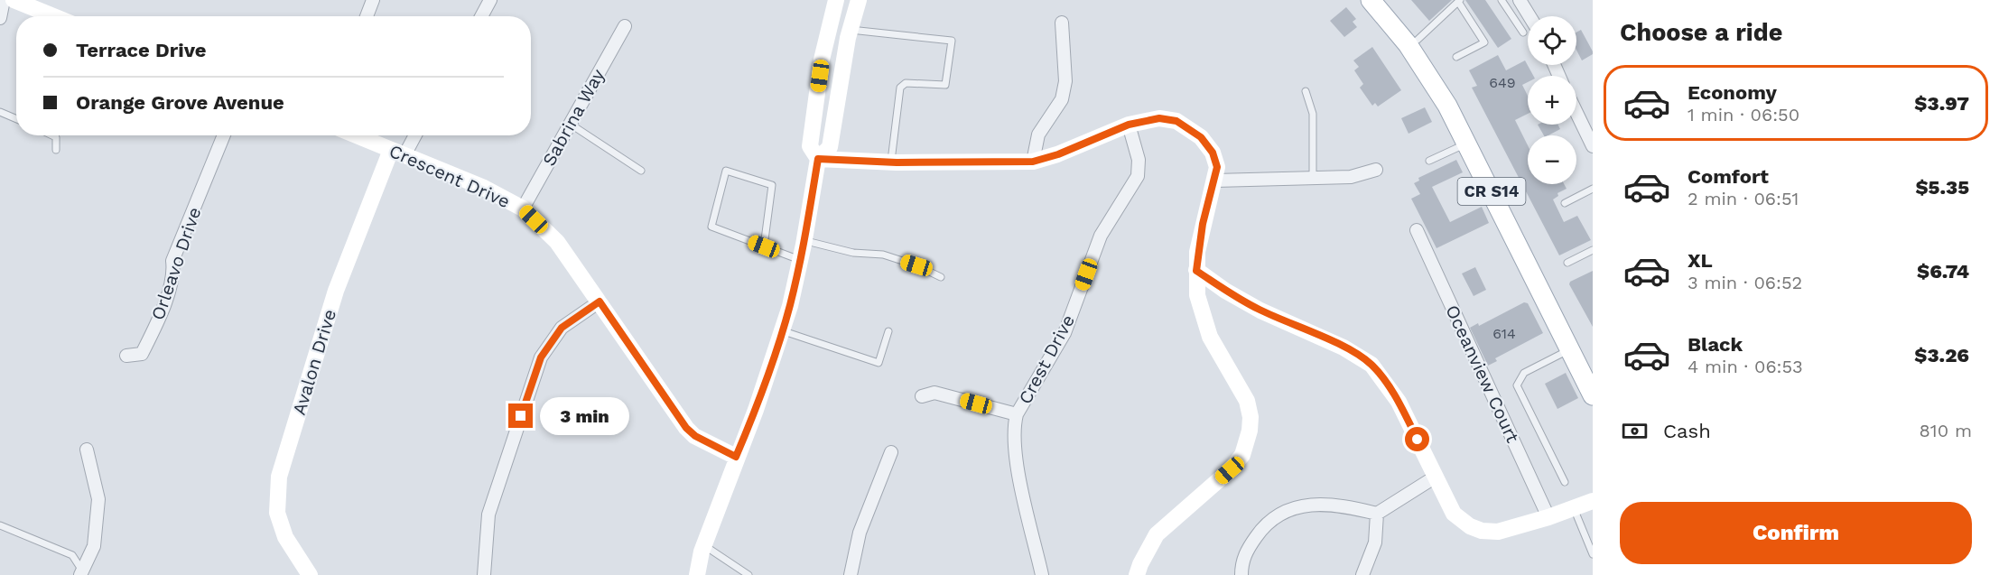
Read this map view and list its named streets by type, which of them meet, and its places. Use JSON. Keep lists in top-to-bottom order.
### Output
{
  "streets": {
    "main road": ["CR S14"],
    "street": [
      "Sabrina Way",
      "Crescent Drive",
      "Orleavo Drive",
      "Crest Drive",
      "Avalon Drive",
      "Oceanview Court"
    ]
  },
  "crossings": [
    ["Sabrina Way", "Crescent Drive"],
    ["Crescent Drive", "Avalon Drive"]
  ],
  "house_numbers": ["649", "614"],
  "page": {
    "heading": "Choose a ride",
    "map_buttons": ["+", "−"],
    "banner": ["Terrace Drive", "Orange Grove Avenue"],
    "list": [
      {
        "name": "Economy",
        "note": "1 min · 06:50",
        "value": "$3.97"
      },
      {
        "name": "Comfort",
        "note": "2 min · 06:51",
        "value": "$5.35"
      },
      {
        "name": "XL",
        "note": "3 min · 06:52",
        "value": "$6.74"
      },
      {
        "name": "Black",
        "note": "4 min · 06:53",
        "value": "$3.26"
      }
    ],
    "bubble": "3 min",
    "pay": ["Cash", "810 m"],
    "buttons": "Confirm"
  }
}
